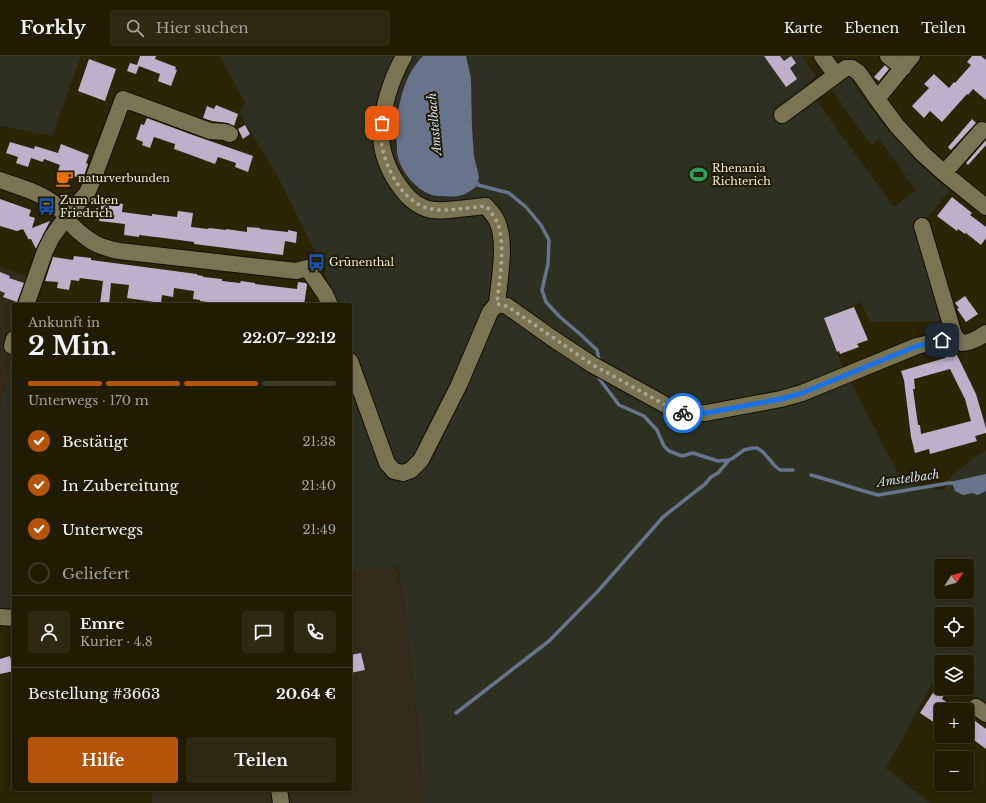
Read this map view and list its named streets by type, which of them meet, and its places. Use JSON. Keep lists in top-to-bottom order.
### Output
{
  "water": ["Amstelbach"],
  "places": {
    "sports": ["Rhenania Richterich"],
    "cafe": ["naturverbunden"],
    "bus stop": ["Zum alten Friedrich", "Grünenthal"]
  },
  "north": "top right",
  "page": {
    "header": "Forkly",
    "search": "Hier suchen",
    "nav": ["Karte", "Ebenen", "Teilen"],
    "heading": ["2 Min.", "Ankunft in", "22:07–22:12"],
    "panel": [
      "Emre",
      "Kurier · 4.8",
      "Bestellung #3663",
      "20.64 €"
    ],
    "bar": "Unterwegs · 170 m",
    "list": [
      ["Bestätigt", "21:38"],
      ["In Zubereitung", "21:40"],
      ["Unterwegs", "21:49"],
      "Geliefert"
    ],
    "map_buttons": ["+", "−"],
    "buttons": ["Hilfe", "Teilen"]
  }
}
